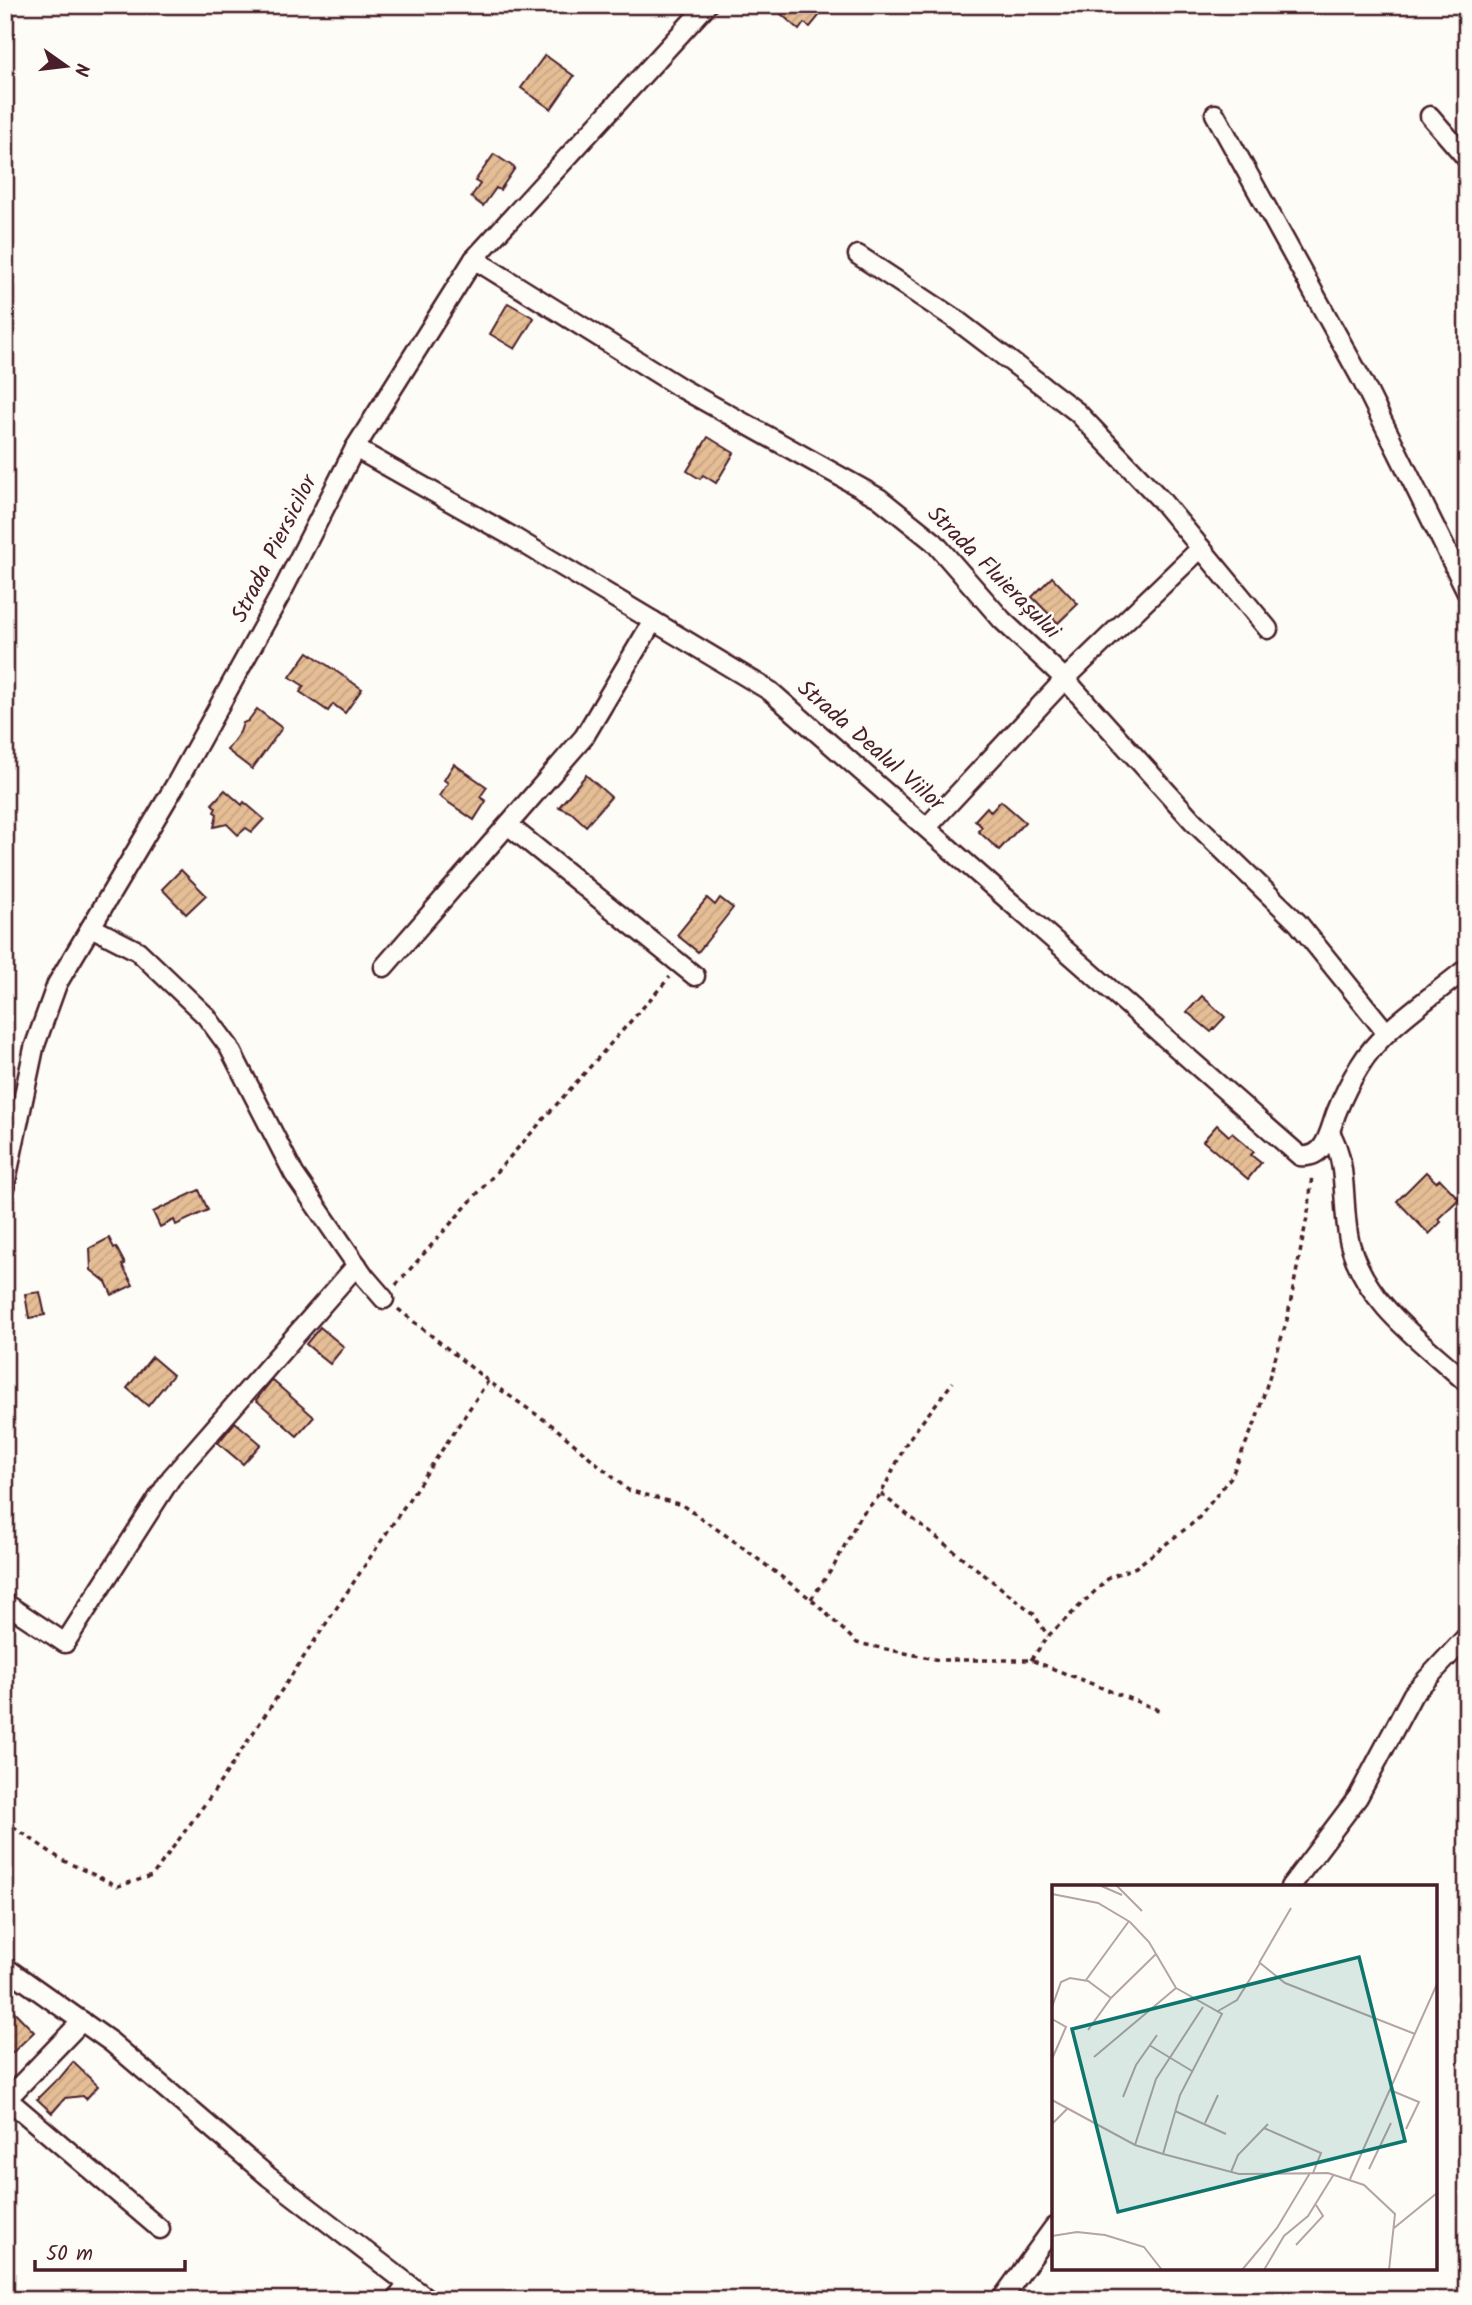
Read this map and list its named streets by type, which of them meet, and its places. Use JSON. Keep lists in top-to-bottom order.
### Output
{
  "streets": {
    "street": ["Strada Piersicilor", "Strada Fluierașului", "Strada Dealul Viilor"]
  },
  "crossings": [
    ["Strada Piersicilor", "Strada Fluierașului"],
    ["Strada Piersicilor", "Strada Dealul Viilor"]
  ],
  "scale_bar": "50 m",
  "north": "right"
}
